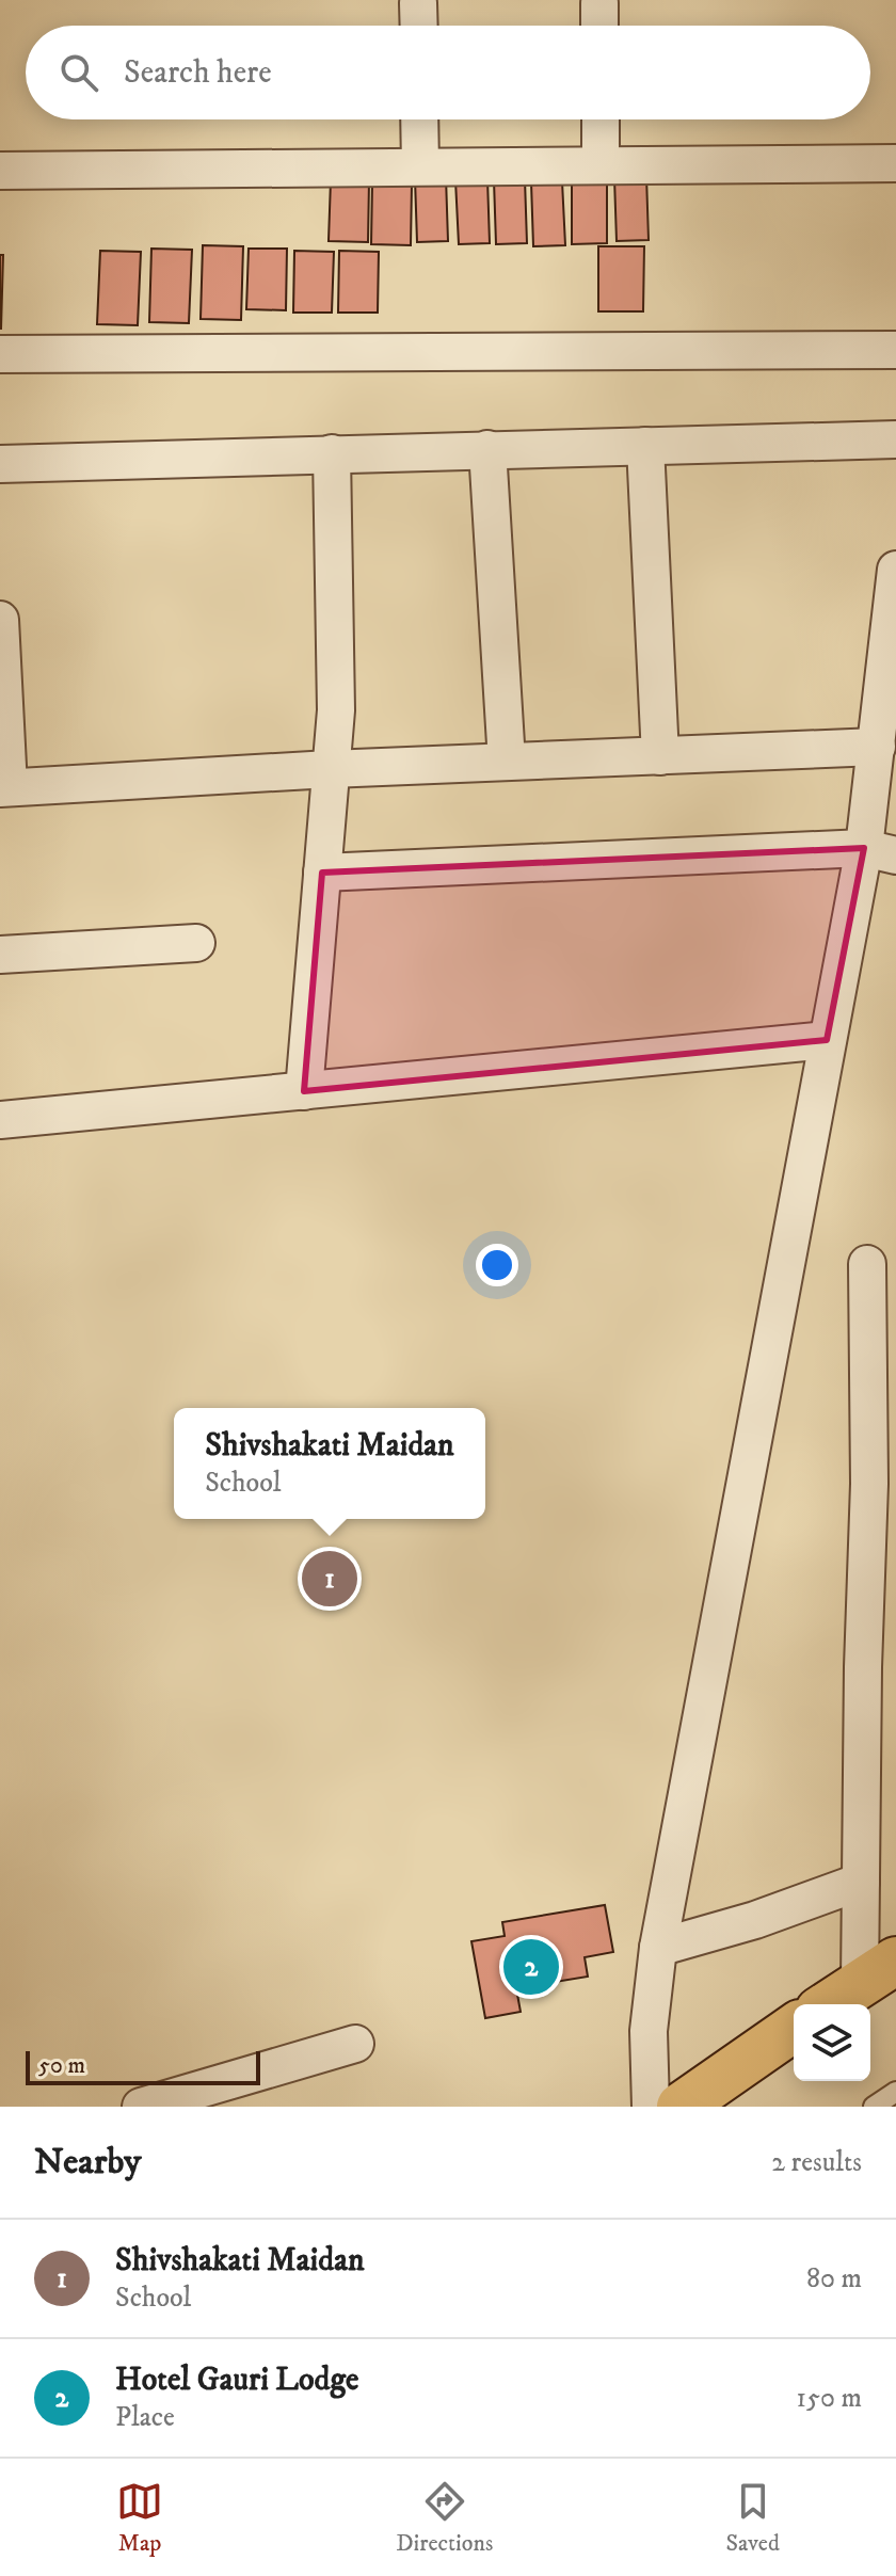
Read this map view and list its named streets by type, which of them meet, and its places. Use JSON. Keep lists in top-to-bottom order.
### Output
{
  "scale_bar": "50 m",
  "page": {
    "search": "Search here",
    "popup": ["Shivshakati Maidan", "School"],
    "pins": ["1", "2"],
    "scale": "50 m",
    "heading": ["Nearby", "2 results"],
    "list": [
      {
        "mark": "1",
        "name": "Shivshakati Maidan",
        "note": "School",
        "value": "80 m"
      },
      {
        "mark": "2",
        "name": "Hotel Gauri Lodge",
        "note": "Place",
        "value": "150 m"
      }
    ],
    "nav": ["Map", "Directions", "Saved"]
  }
}
